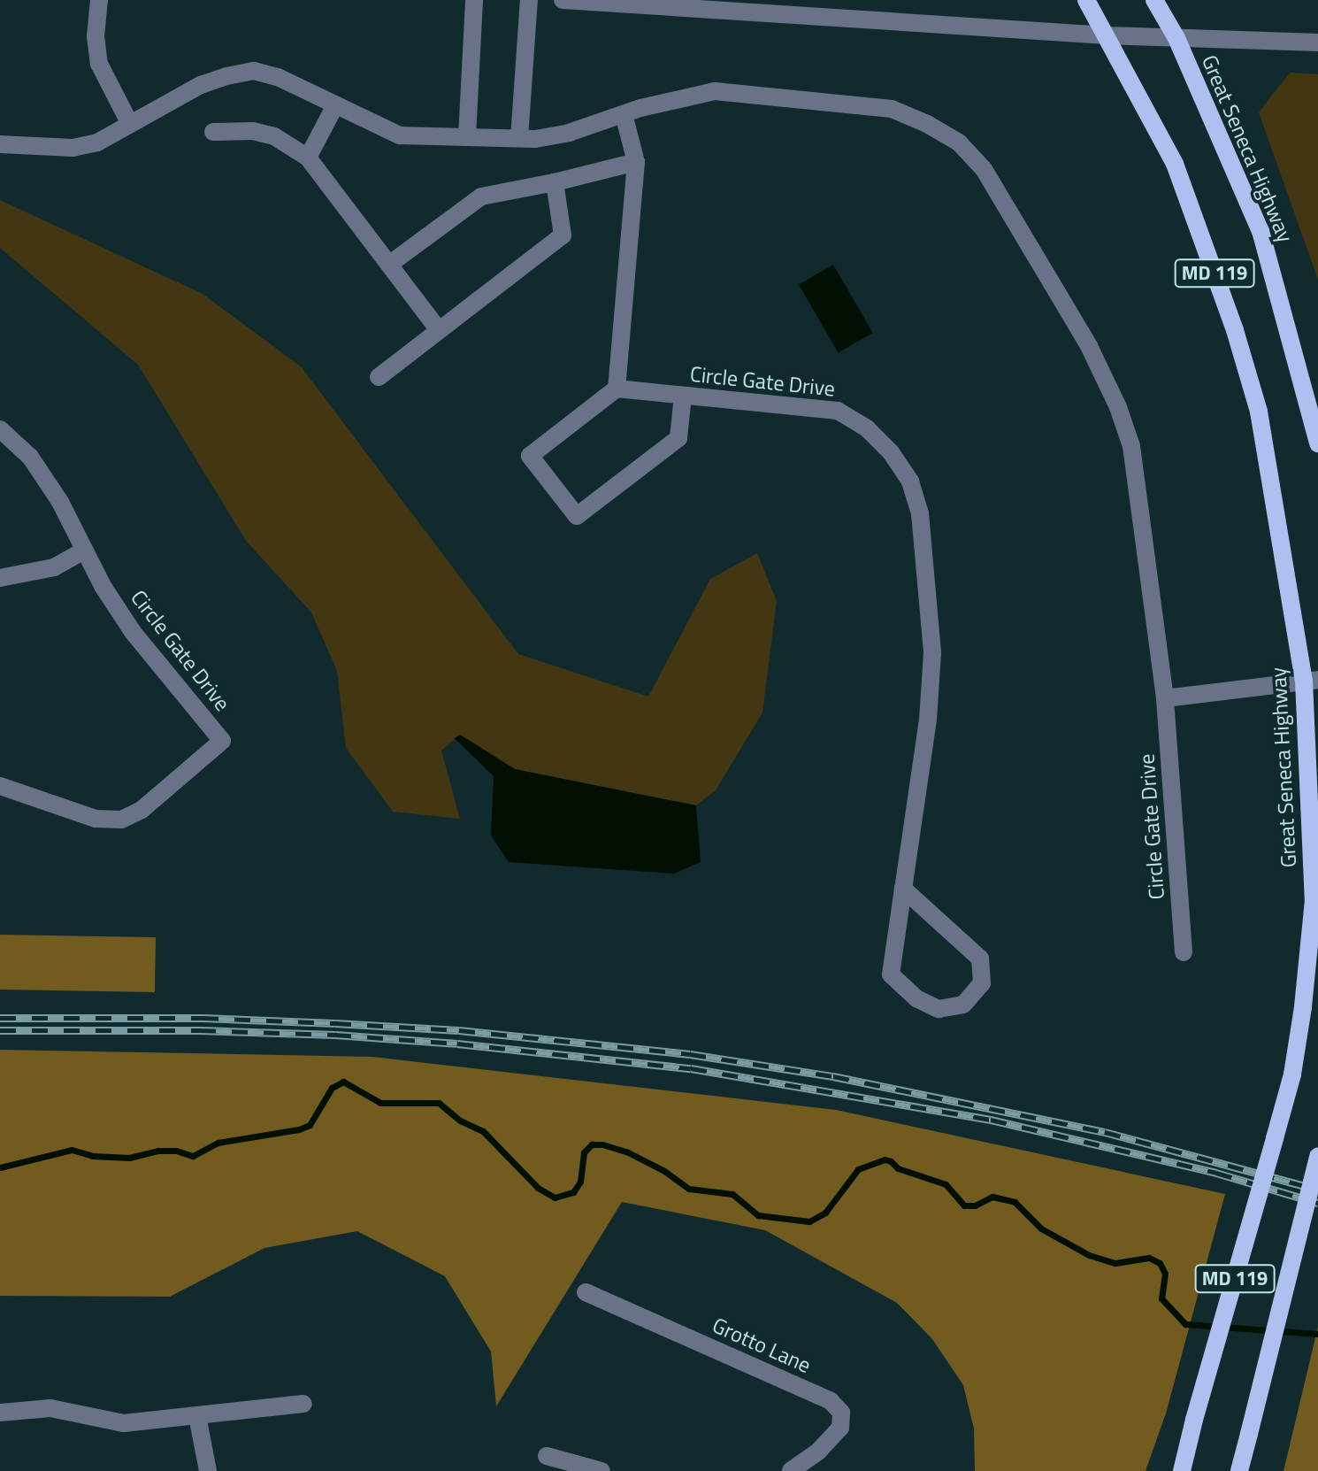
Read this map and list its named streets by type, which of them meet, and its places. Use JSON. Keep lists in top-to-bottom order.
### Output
{
  "streets": {
    "main road": ["Great Seneca Highway", "MD 119"],
    "street": ["Circle Gate Drive", "Grotto Lane"]
  }
}
